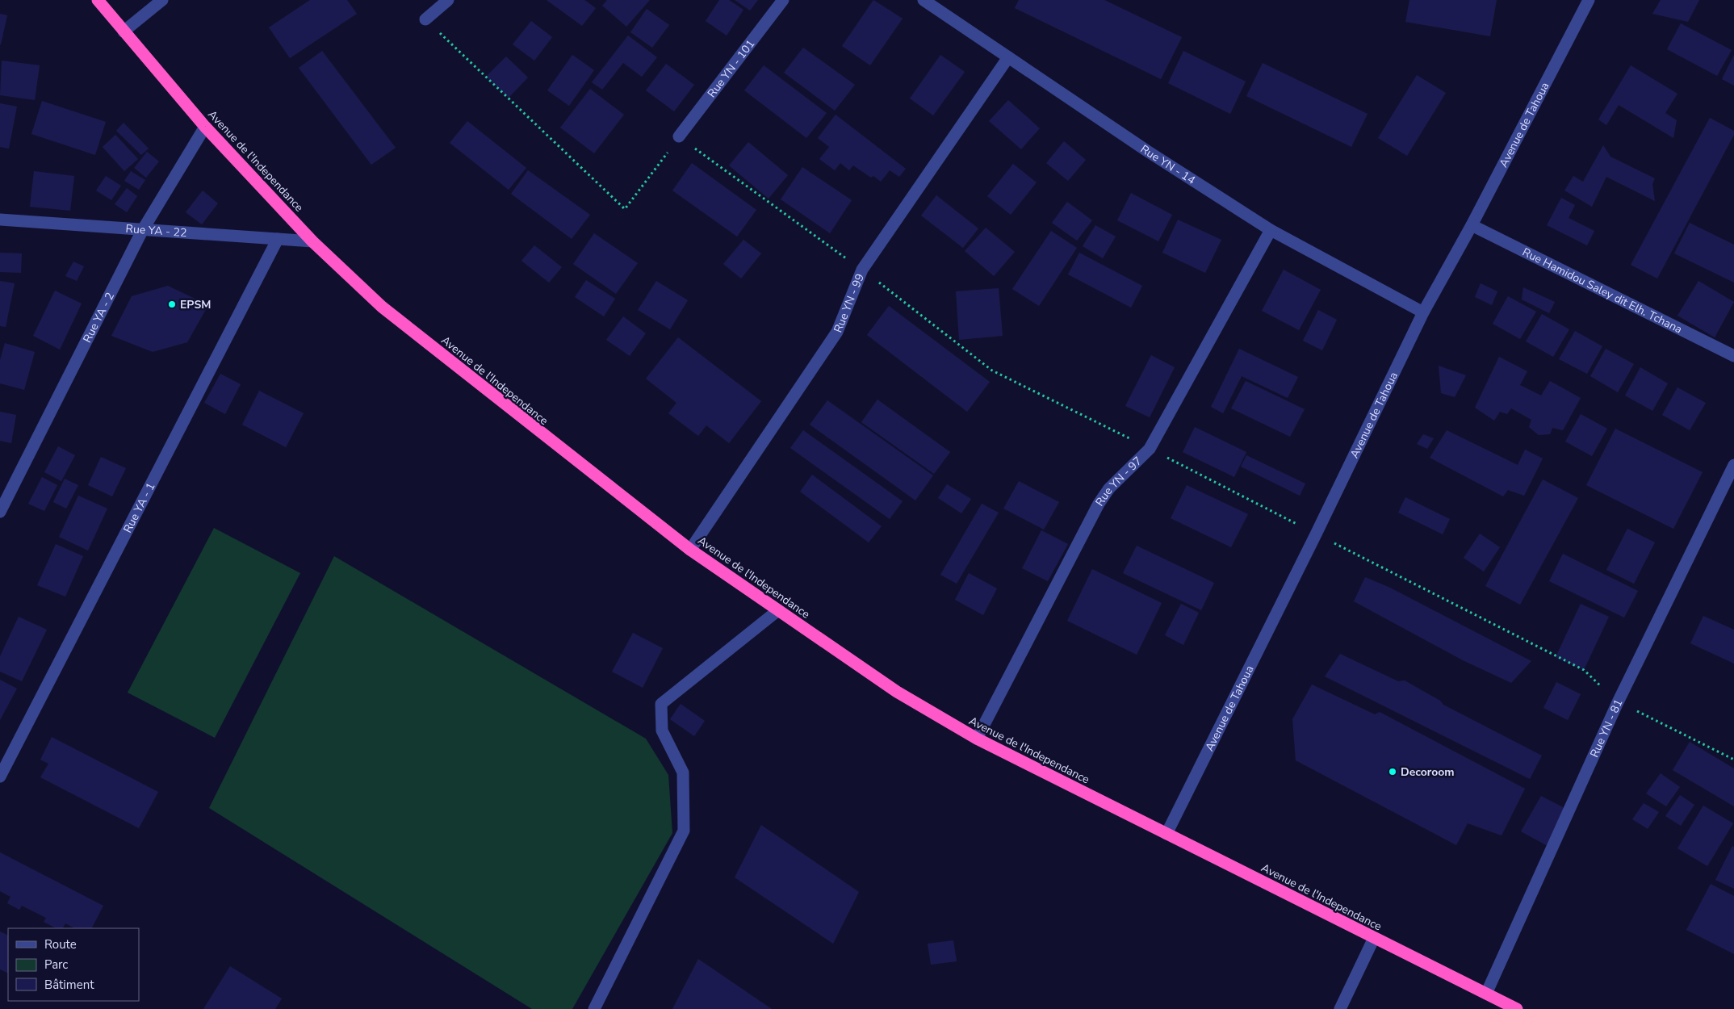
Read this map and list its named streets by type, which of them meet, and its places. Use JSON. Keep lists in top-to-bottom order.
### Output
{
  "streets": {
    "highway": ["Avenue de l'Independance"],
    "street": [
      "Rue YN - 101",
      "Avenue de Tahoua",
      "Rue YN - 14",
      "Rue YA - 22",
      "Rue Hamidou Saley dit Elh. Tchana",
      "Rue YN - 99",
      "Rue YA - 2",
      "Rue YN - 97",
      "Rue YA - 1",
      "Rue YN - 81"
    ]
  },
  "crossings": [
    ["Avenue de Tahoua", "Avenue de l'Independance"],
    ["Avenue de Tahoua", "Rue YN - 14"],
    ["Avenue de Tahoua", "Rue Hamidou Saley dit Elh. Tchana"],
    ["Avenue de l'Independance", "Rue YA - 22"],
    ["Avenue de l'Independance", "Rue YN - 99"],
    ["Avenue de l'Independance", "Rue YA - 2"],
    ["Avenue de l'Independance", "Rue YN - 97"],
    ["Avenue de l'Independance", "Rue YN - 81"],
    ["Rue YN - 14", "Rue YN - 99"],
    ["Rue YN - 14", "Rue YN - 97"],
    ["Rue YA - 22", "Rue YA - 2"],
    ["Rue YA - 22", "Rue YA - 1"]
  ],
  "places": ["EPSM", "Decoroom"],
  "legend": ["Route", "Parc", "Bâtiment"]
}
